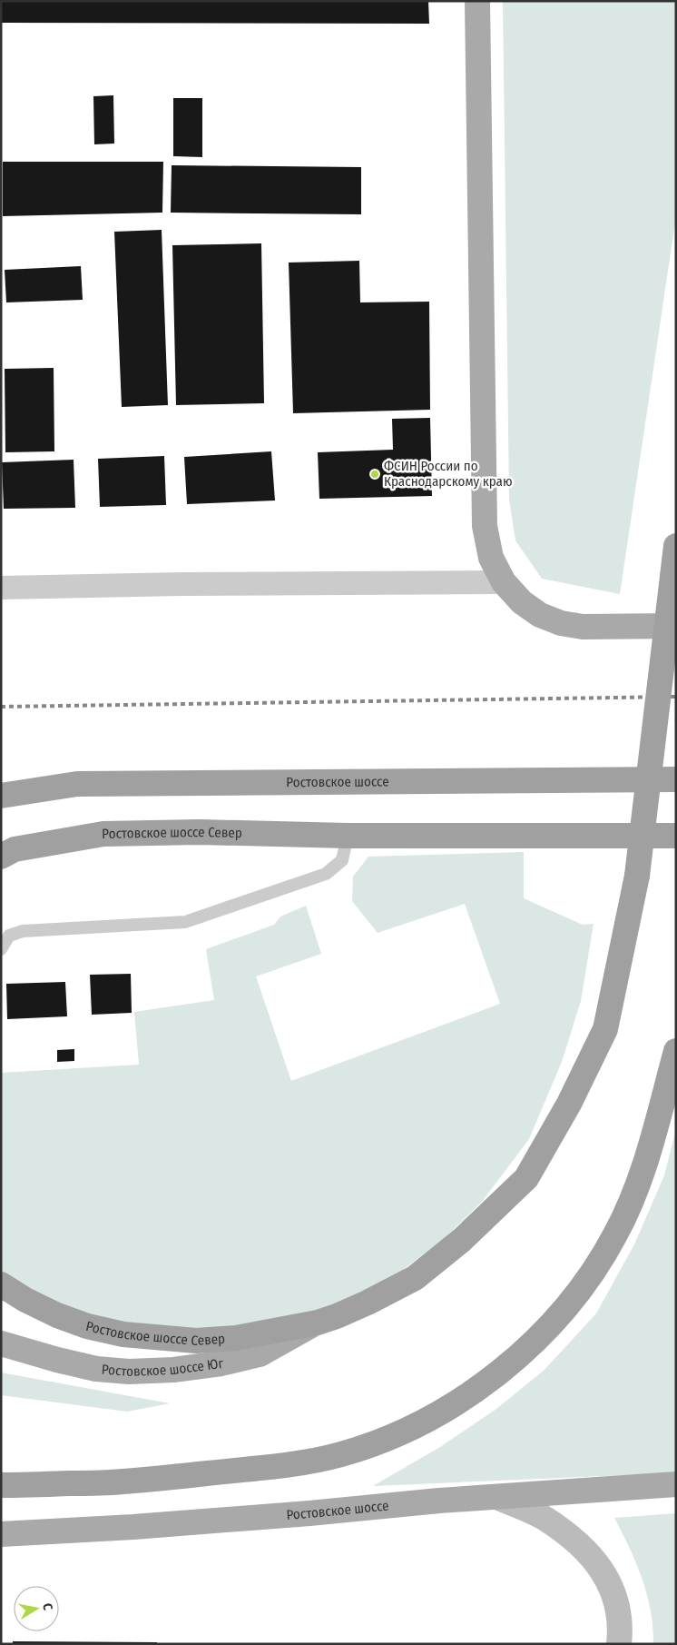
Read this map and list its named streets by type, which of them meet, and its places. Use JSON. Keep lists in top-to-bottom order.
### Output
{
  "streets": {
    "highway": ["Ростовское шоссе", "Ростовское шоссе Север"],
    "main road": ["Ростовское шоссе Юг"]
  },
  "crossings": [
    ["Ростовское шоссе Север", "Ростовское шоссе Юг"]
  ],
  "places": ["ФСИН России по Краснодарскому краю"],
  "north": "right"
}
